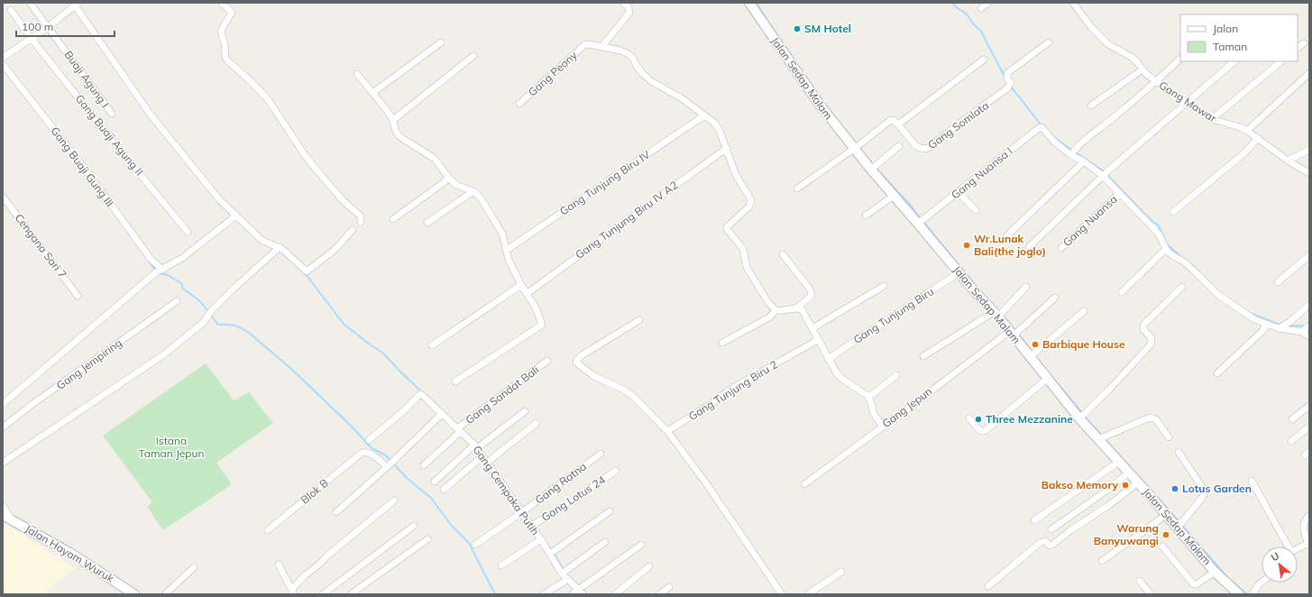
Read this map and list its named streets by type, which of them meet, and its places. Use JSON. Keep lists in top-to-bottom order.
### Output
{
  "streets": {
    "street": [
      "Gang Peony",
      "Jalan Sedap Malam",
      "Buaji Agung I",
      "Gang Mawar",
      "Gang Somlata",
      "Gang Buaji Agung II",
      "Gang Buaji Gung III",
      "Gang Nuansa I",
      "Gang Tunjung Biru IV",
      "Gang Tunjung Biru IV A2",
      "Gang Nuansa",
      "Cengana Sari 7",
      "Gang Tunjung Biru",
      "Gang Jempiring",
      "Gang Tunjung Biru 2",
      "Gang Sandat Bali",
      "Gang Jepun",
      "Gang Ratna",
      "Gang Cempaka Putih",
      "Blok B",
      "Gang Lotus 24",
      "Jalan Hayam Wuruk"
    ]
  },
  "crossings": [
    ["Jalan Sedap Malam", "Gang Nuansa I"],
    ["Jalan Sedap Malam", "Gang Tunjung Biru"],
    ["Jalan Sedap Malam", "Gang Jepun"],
    ["Gang Sandat Bali", "Gang Cempaka Putih"],
    ["Gang Ratna", "Gang Cempaka Putih"],
    ["Gang Cempaka Putih", "Gang Lotus 24"]
  ],
  "parks": ["Istana Taman Jepun"],
  "places": [
    "SM Hotel",
    "Wr.Lunak Bali(the joglo)",
    "Barbique House",
    "Three Mezzanine",
    "Bakso Memory",
    "Lotus Garden",
    "Warung Banyuwangi"
  ],
  "legend": ["Jalan", "Taman"],
  "scale_bar": "100 m",
  "north": "top left"
}
